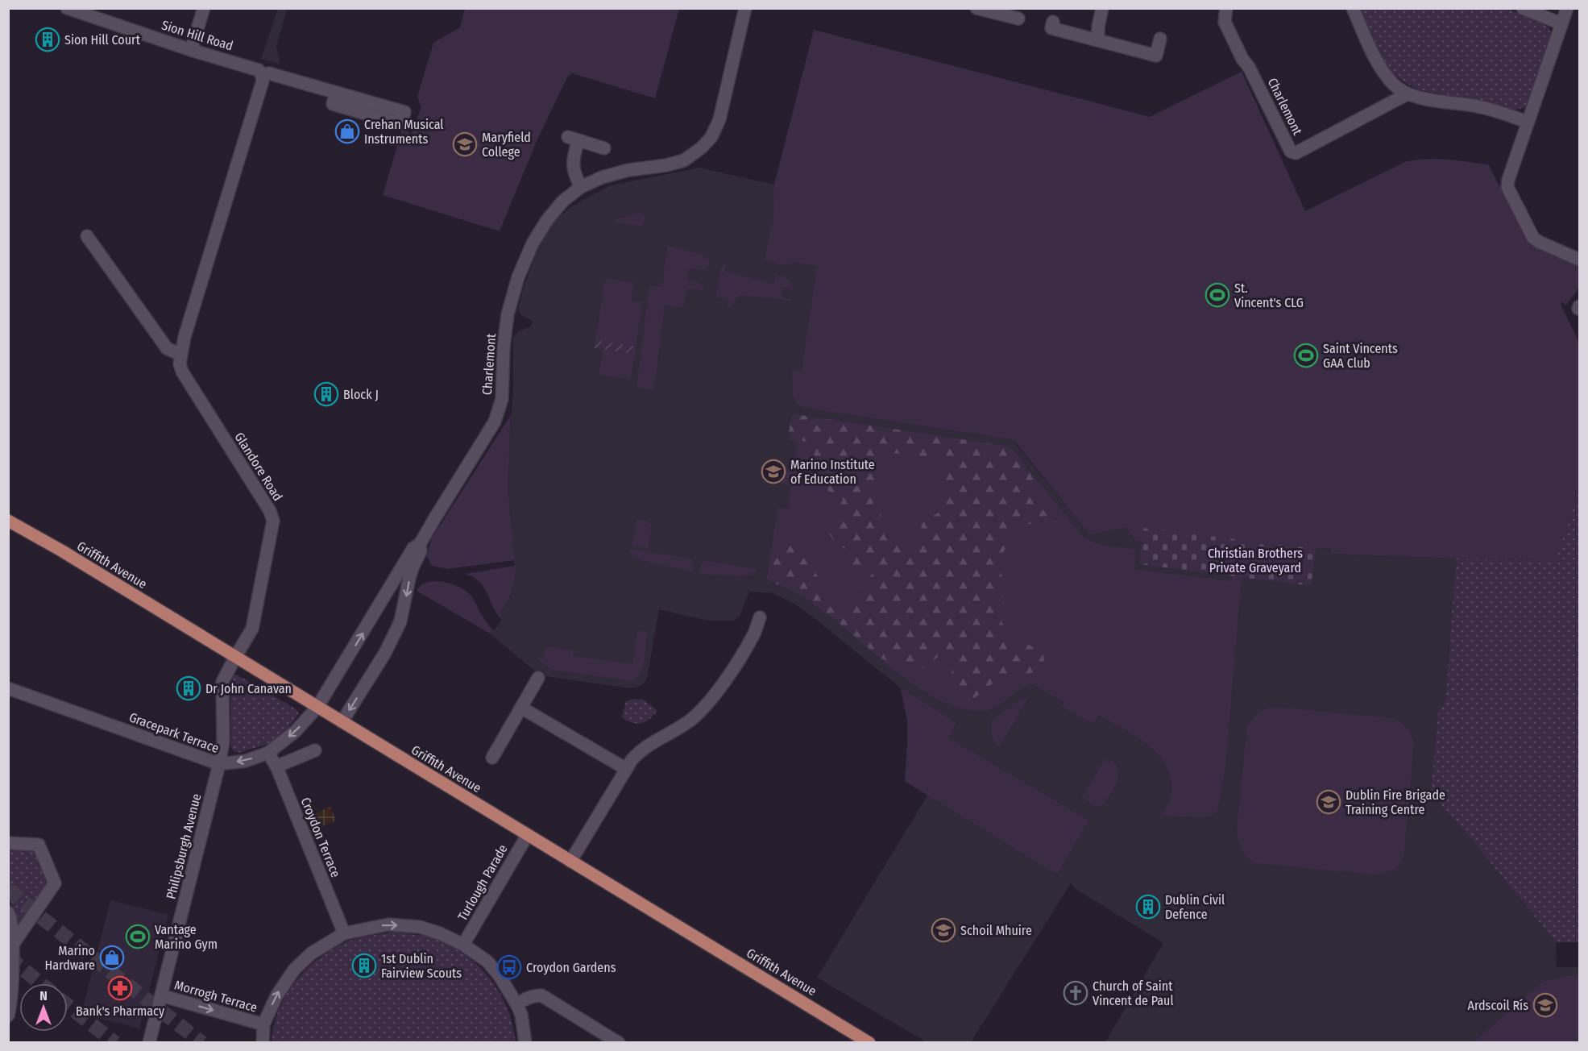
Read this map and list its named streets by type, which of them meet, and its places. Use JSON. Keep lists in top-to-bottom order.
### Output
{
  "streets": {
    "main road": ["Griffith Avenue"],
    "street": [
      "Sion Hill Road",
      "Charlemont",
      "Glandore Road",
      "Gracepark Terrace",
      "Croydon Terrace",
      "Philipsburgh Avenue",
      "Turlough Parade",
      "Morrogh Terrace"
    ]
  },
  "crossings": [
    ["Sion Hill Road", "Glandore Road"],
    ["Charlemont", "Griffith Avenue"],
    ["Charlemont", "Gracepark Terrace"],
    ["Glandore Road", "Griffith Avenue"],
    ["Glandore Road", "Philipsburgh Avenue"],
    ["Griffith Avenue", "Gracepark Terrace"],
    ["Griffith Avenue", "Philipsburgh Avenue"],
    ["Griffith Avenue", "Turlough Parade"],
    ["Gracepark Terrace", "Croydon Terrace"],
    ["Gracepark Terrace", "Philipsburgh Avenue"],
    ["Philipsburgh Avenue", "Morrogh Terrace"]
  ],
  "one_way": ["Morrogh Terrace"],
  "parks": ["Christian Brothers Private Graveyard"],
  "places": {
    "building": [
      "Sion Hill Court",
      "Block J",
      "Dr John Canavan",
      "Dublin Civil Defence",
      "1st Dublin Fairview Scouts"
    ],
    "shop": ["Crehan Musical Instruments", "Marino Hardware"],
    "school or university": [
      "Maryfield College",
      "Marino Institute of Education",
      "Dublin Fire Brigade Training Centre",
      "Schoil Mhuire",
      "Ardscoil Rís"
    ],
    "sports": ["St. Vincent's CLG", "Saint Vincents GAA Club", "Vantage Marino Gym"],
    "bus stop": ["Croydon Gardens"],
    "pharmacy": ["Bank's Pharmacy"],
    "church": ["Church of Saint Vincent de Paul"]
  },
  "north": "top"
}
